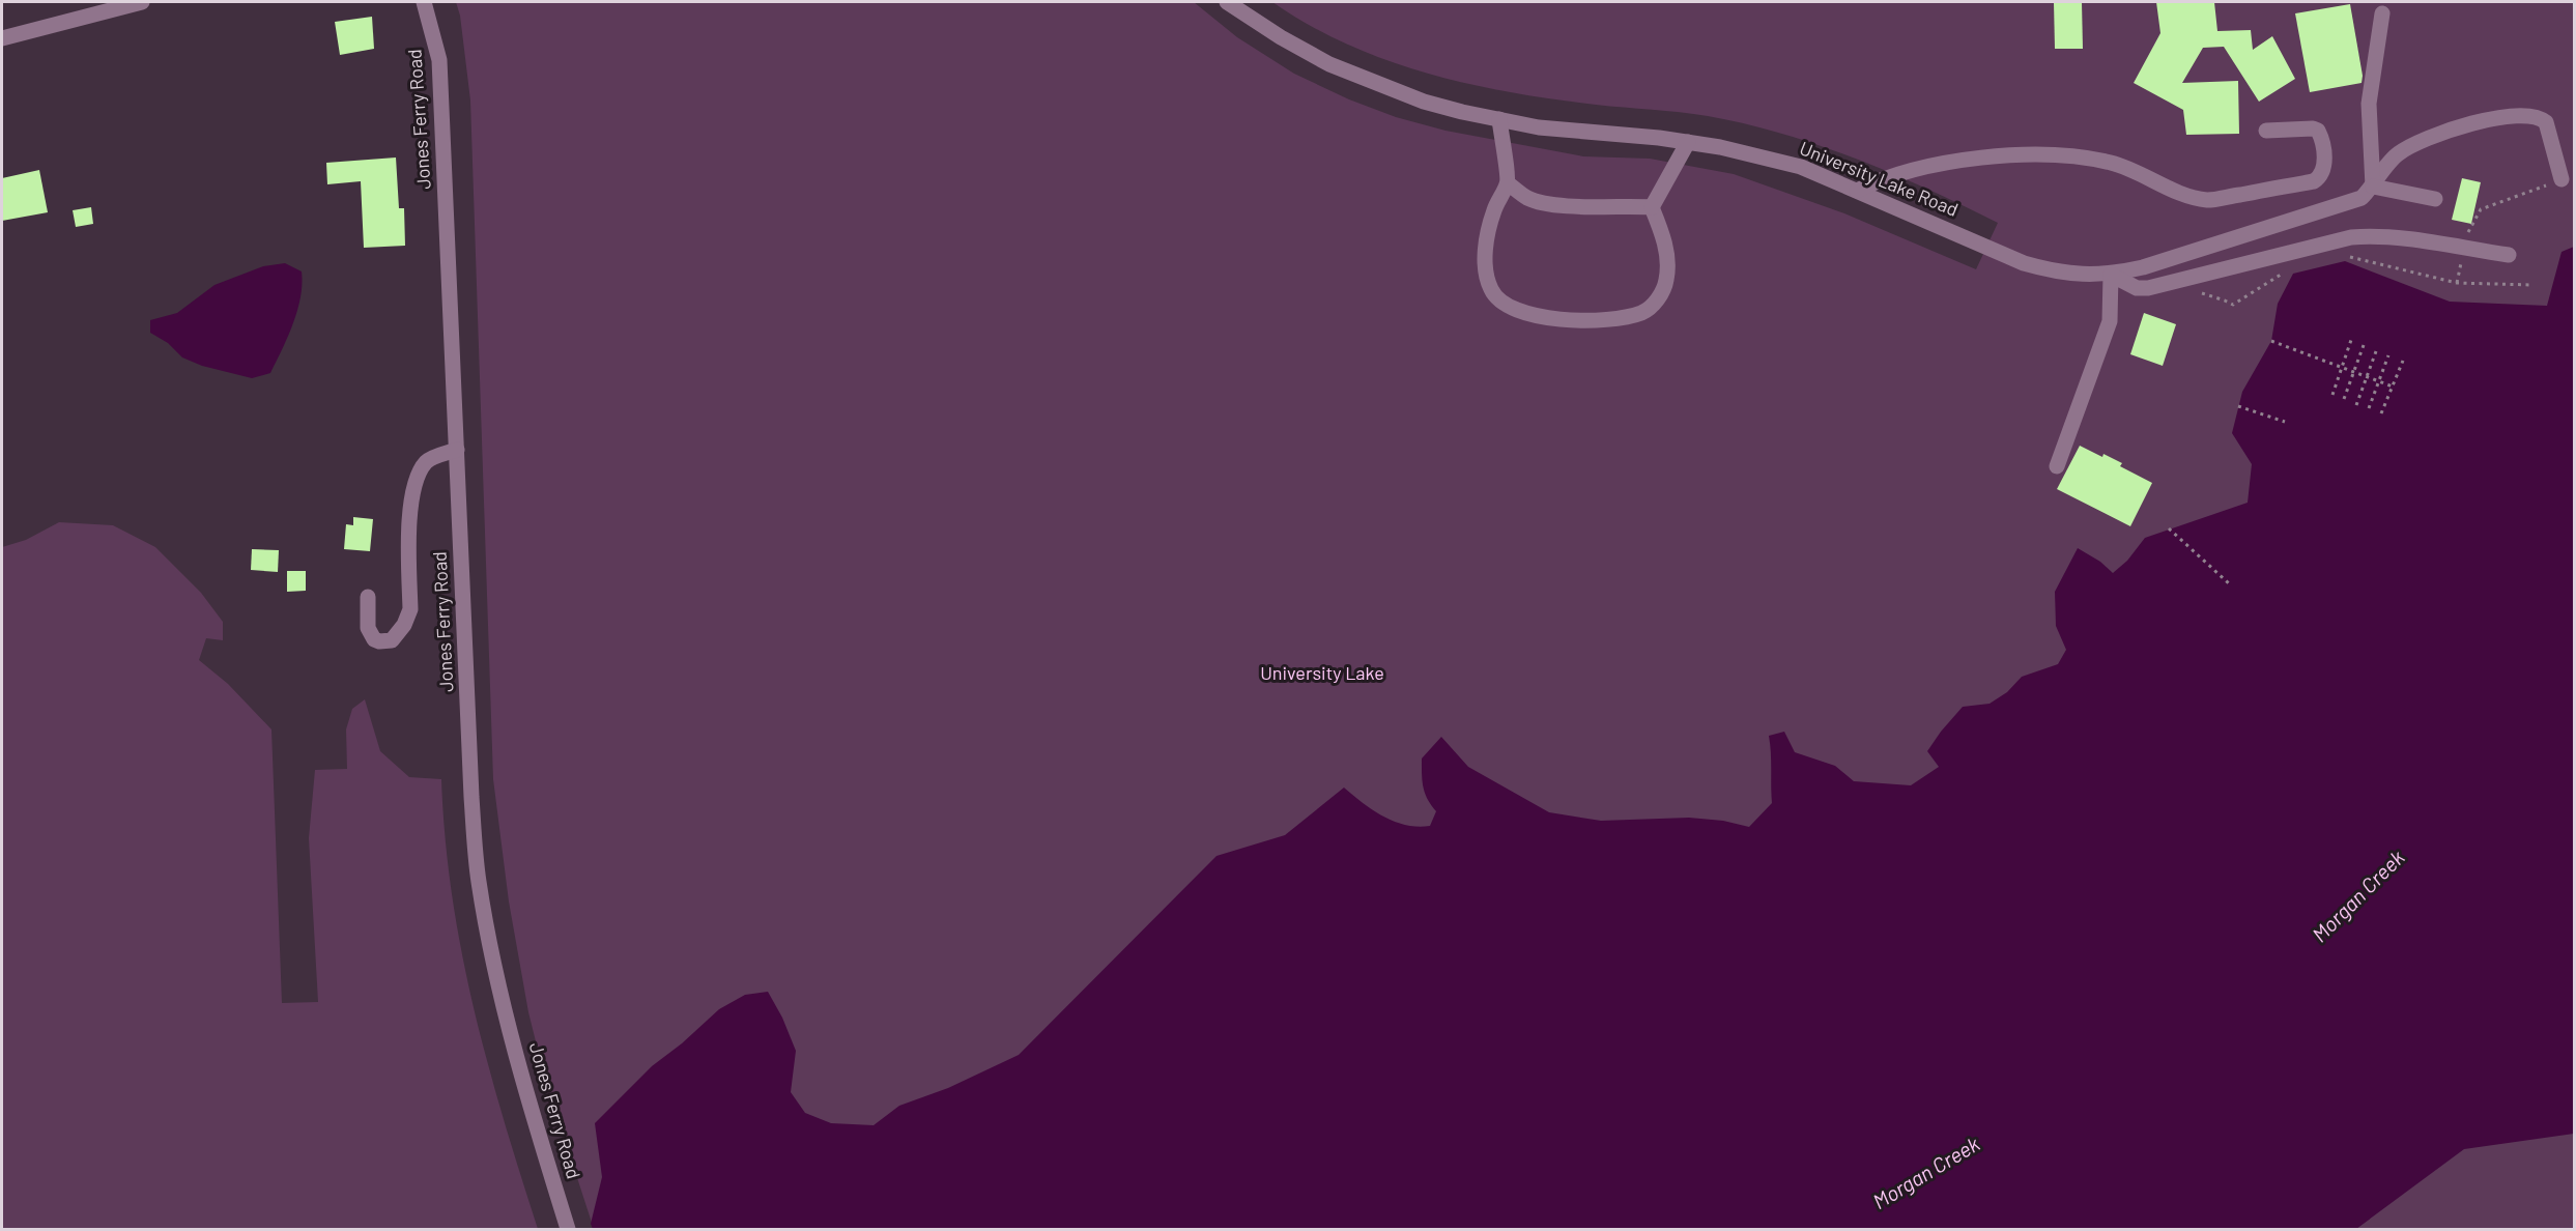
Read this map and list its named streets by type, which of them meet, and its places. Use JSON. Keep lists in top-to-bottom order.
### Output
{
  "streets": {
    "street": ["Jones Ferry Road", "University Lake Road"]
  },
  "water": ["Morgan Creek"],
  "parks": ["University Lake"]
}
